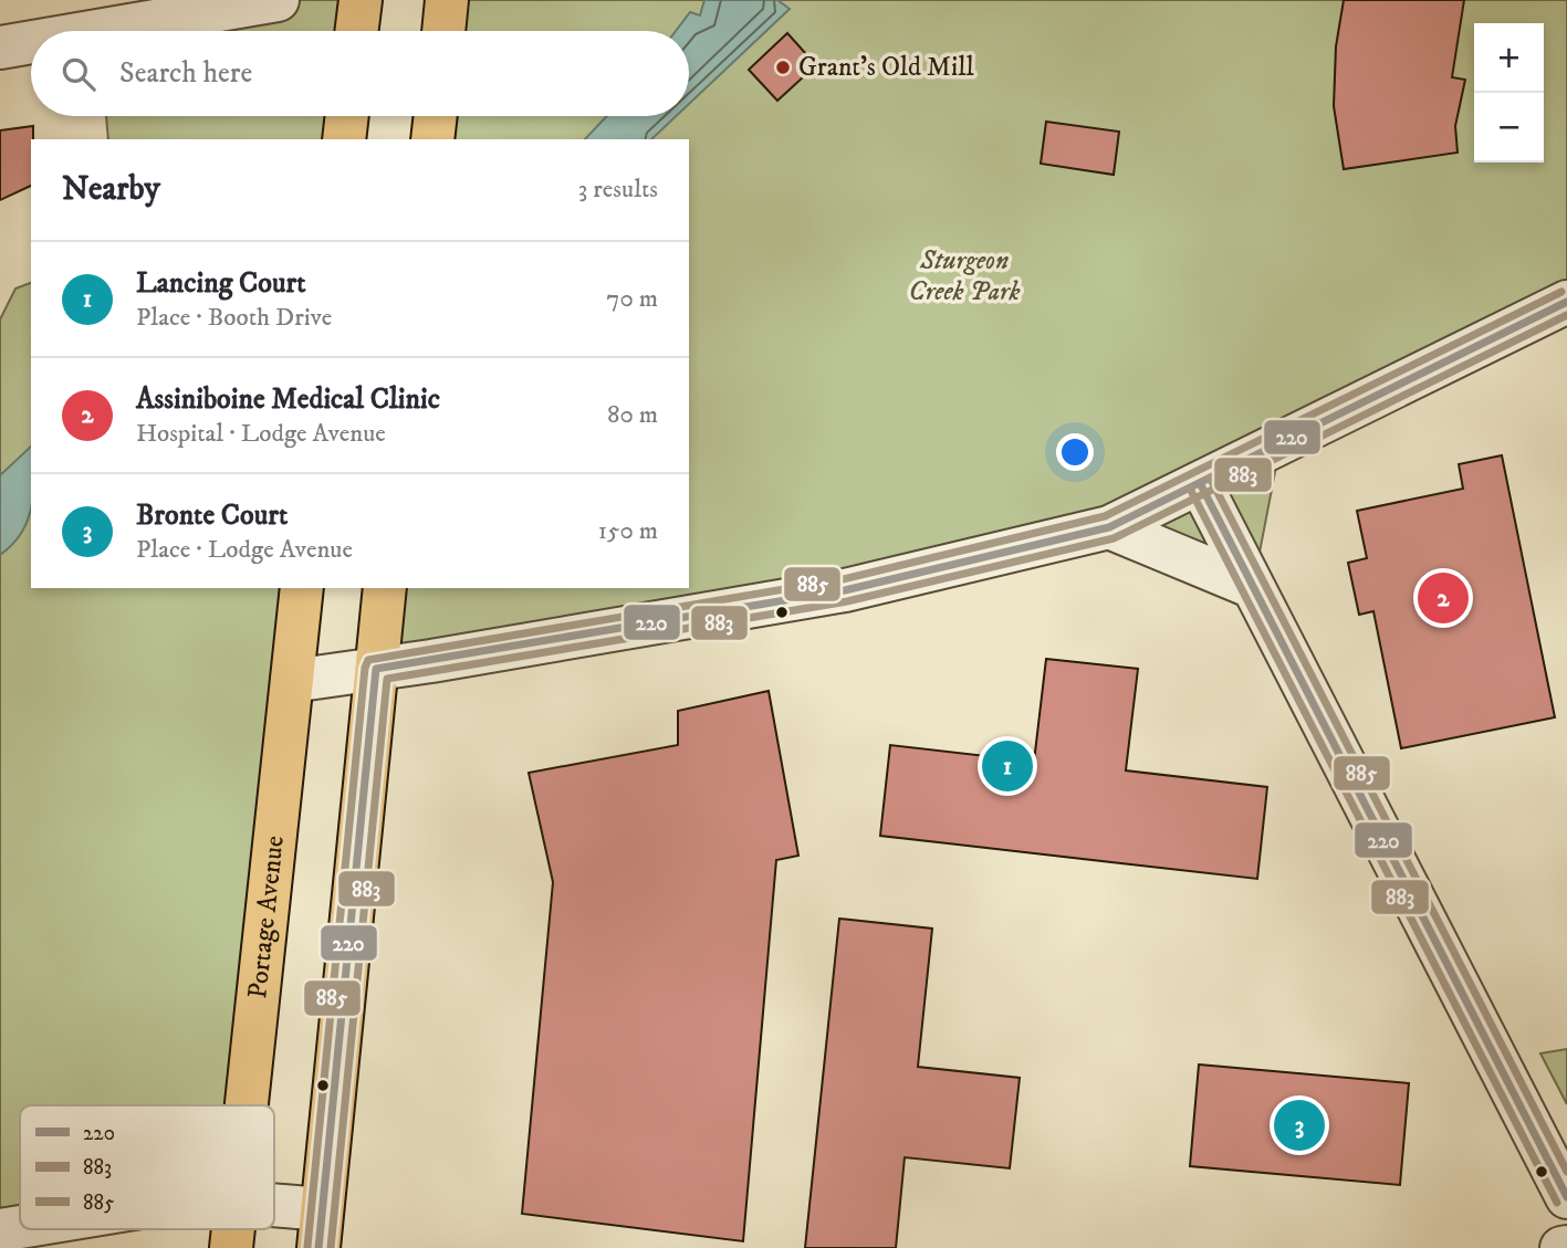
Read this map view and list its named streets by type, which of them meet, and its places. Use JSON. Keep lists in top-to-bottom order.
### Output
{
  "streets": {
    "highway": ["Portage Avenue"]
  },
  "parks": ["Sturgeon Creek Park"],
  "places": ["Grant's Old Mill"],
  "lines": ["transit line 885", "transit line 220", "transit line 883"],
  "legend": ["220", "883", "885"],
  "page": {
    "map_buttons": ["+", "−"],
    "search": "Search here",
    "heading": ["Nearby", "3 results"],
    "list": [
      {
        "mark": "1",
        "name": "Lancing Court",
        "note": "Place · Booth Drive",
        "value": "70 m"
      },
      {
        "mark": "2",
        "name": "Assiniboine Medical Clinic",
        "note": "Hospital · Lodge Avenue",
        "value": "80 m"
      },
      {
        "mark": "3",
        "name": "Bronte Court",
        "note": "Place · Lodge Avenue",
        "value": "150 m"
      }
    ],
    "pins": ["2", "1", "3"]
  }
}
